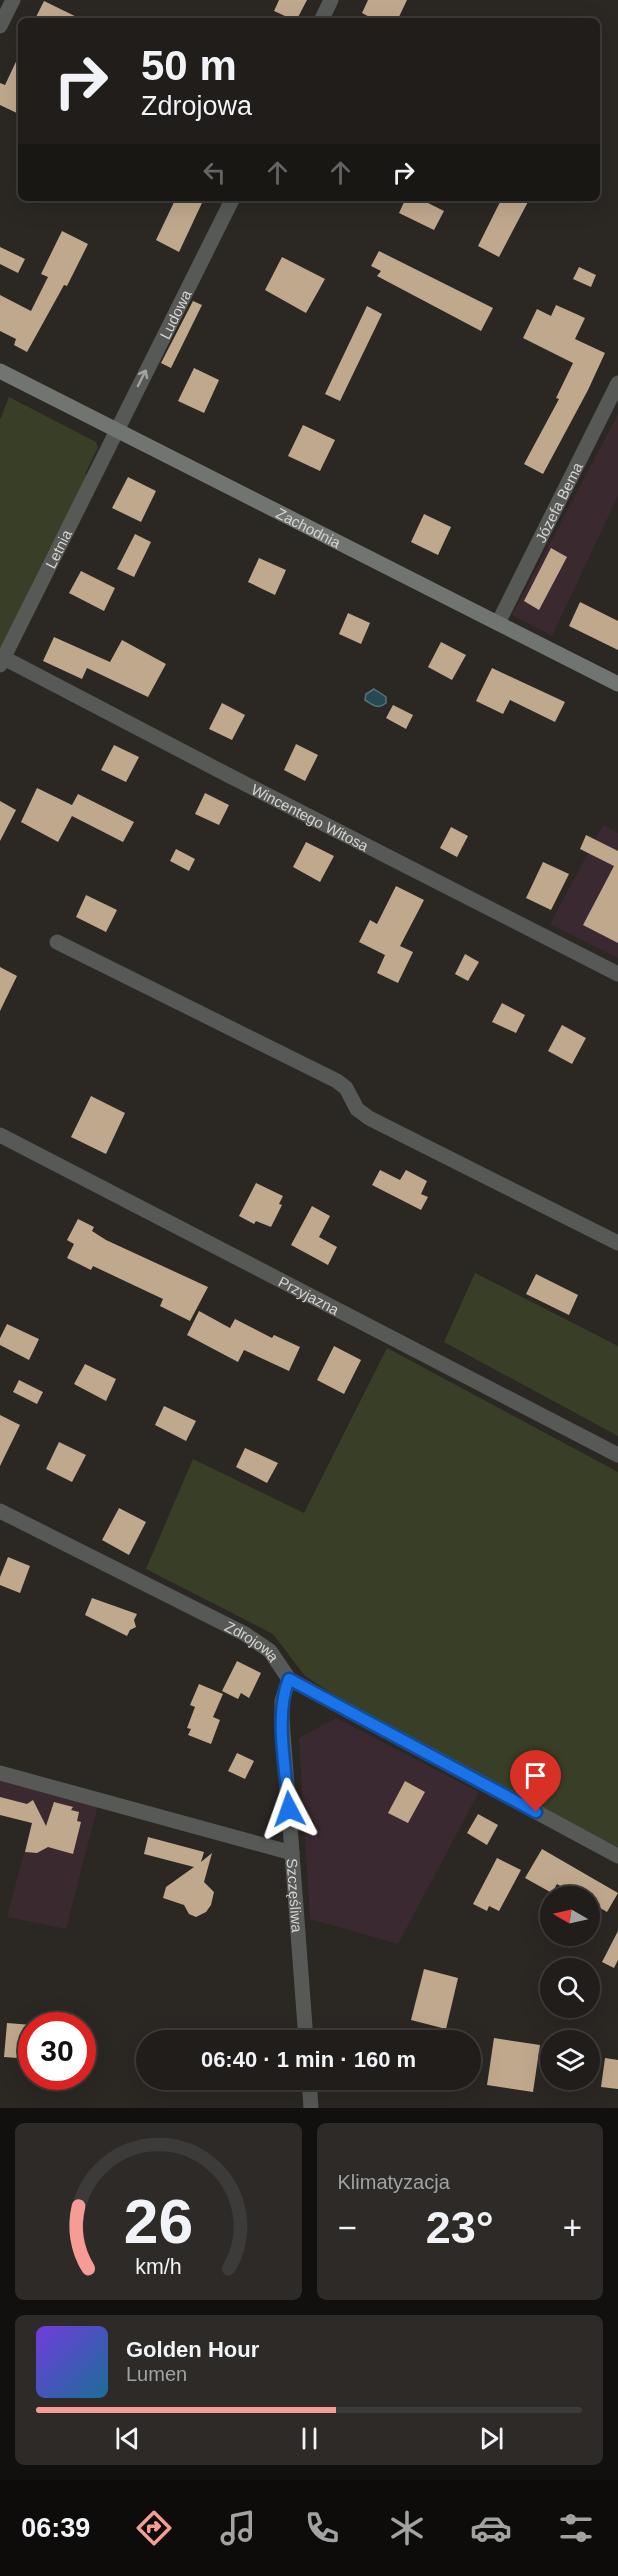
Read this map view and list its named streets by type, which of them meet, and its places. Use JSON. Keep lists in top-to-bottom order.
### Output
{
  "streets": {
    "street": [
      "Ludowa",
      "Józefa Bema",
      "Zachodnia",
      "Letnia",
      "Wincentego Witosa",
      "Przyjazna",
      "Zdrojowa",
      "Szczęśliwa"
    ]
  },
  "crossings": [
    ["Ludowa", "Zachodnia"],
    ["Ludowa", "Letnia"],
    ["Józefa Bema", "Zachodnia"],
    ["Zachodnia", "Letnia"],
    ["Letnia", "Wincentego Witosa"],
    ["Zdrojowa", "Szczęśliwa"]
  ],
  "one_way": ["Ludowa"],
  "north": "left",
  "page": {
    "turn": ["50 m", "Zdrojowa"],
    "limit": "30",
    "trip": "06:40 · 1 min · 160 m",
    "tile": "Klimatyzacja",
    "heat": ["−", "23°", "+"],
    "song": ["Golden Hour", "Lumen"],
    "tabs": "06:39",
    "gauge": ["26", "km/h"]
  }
}
